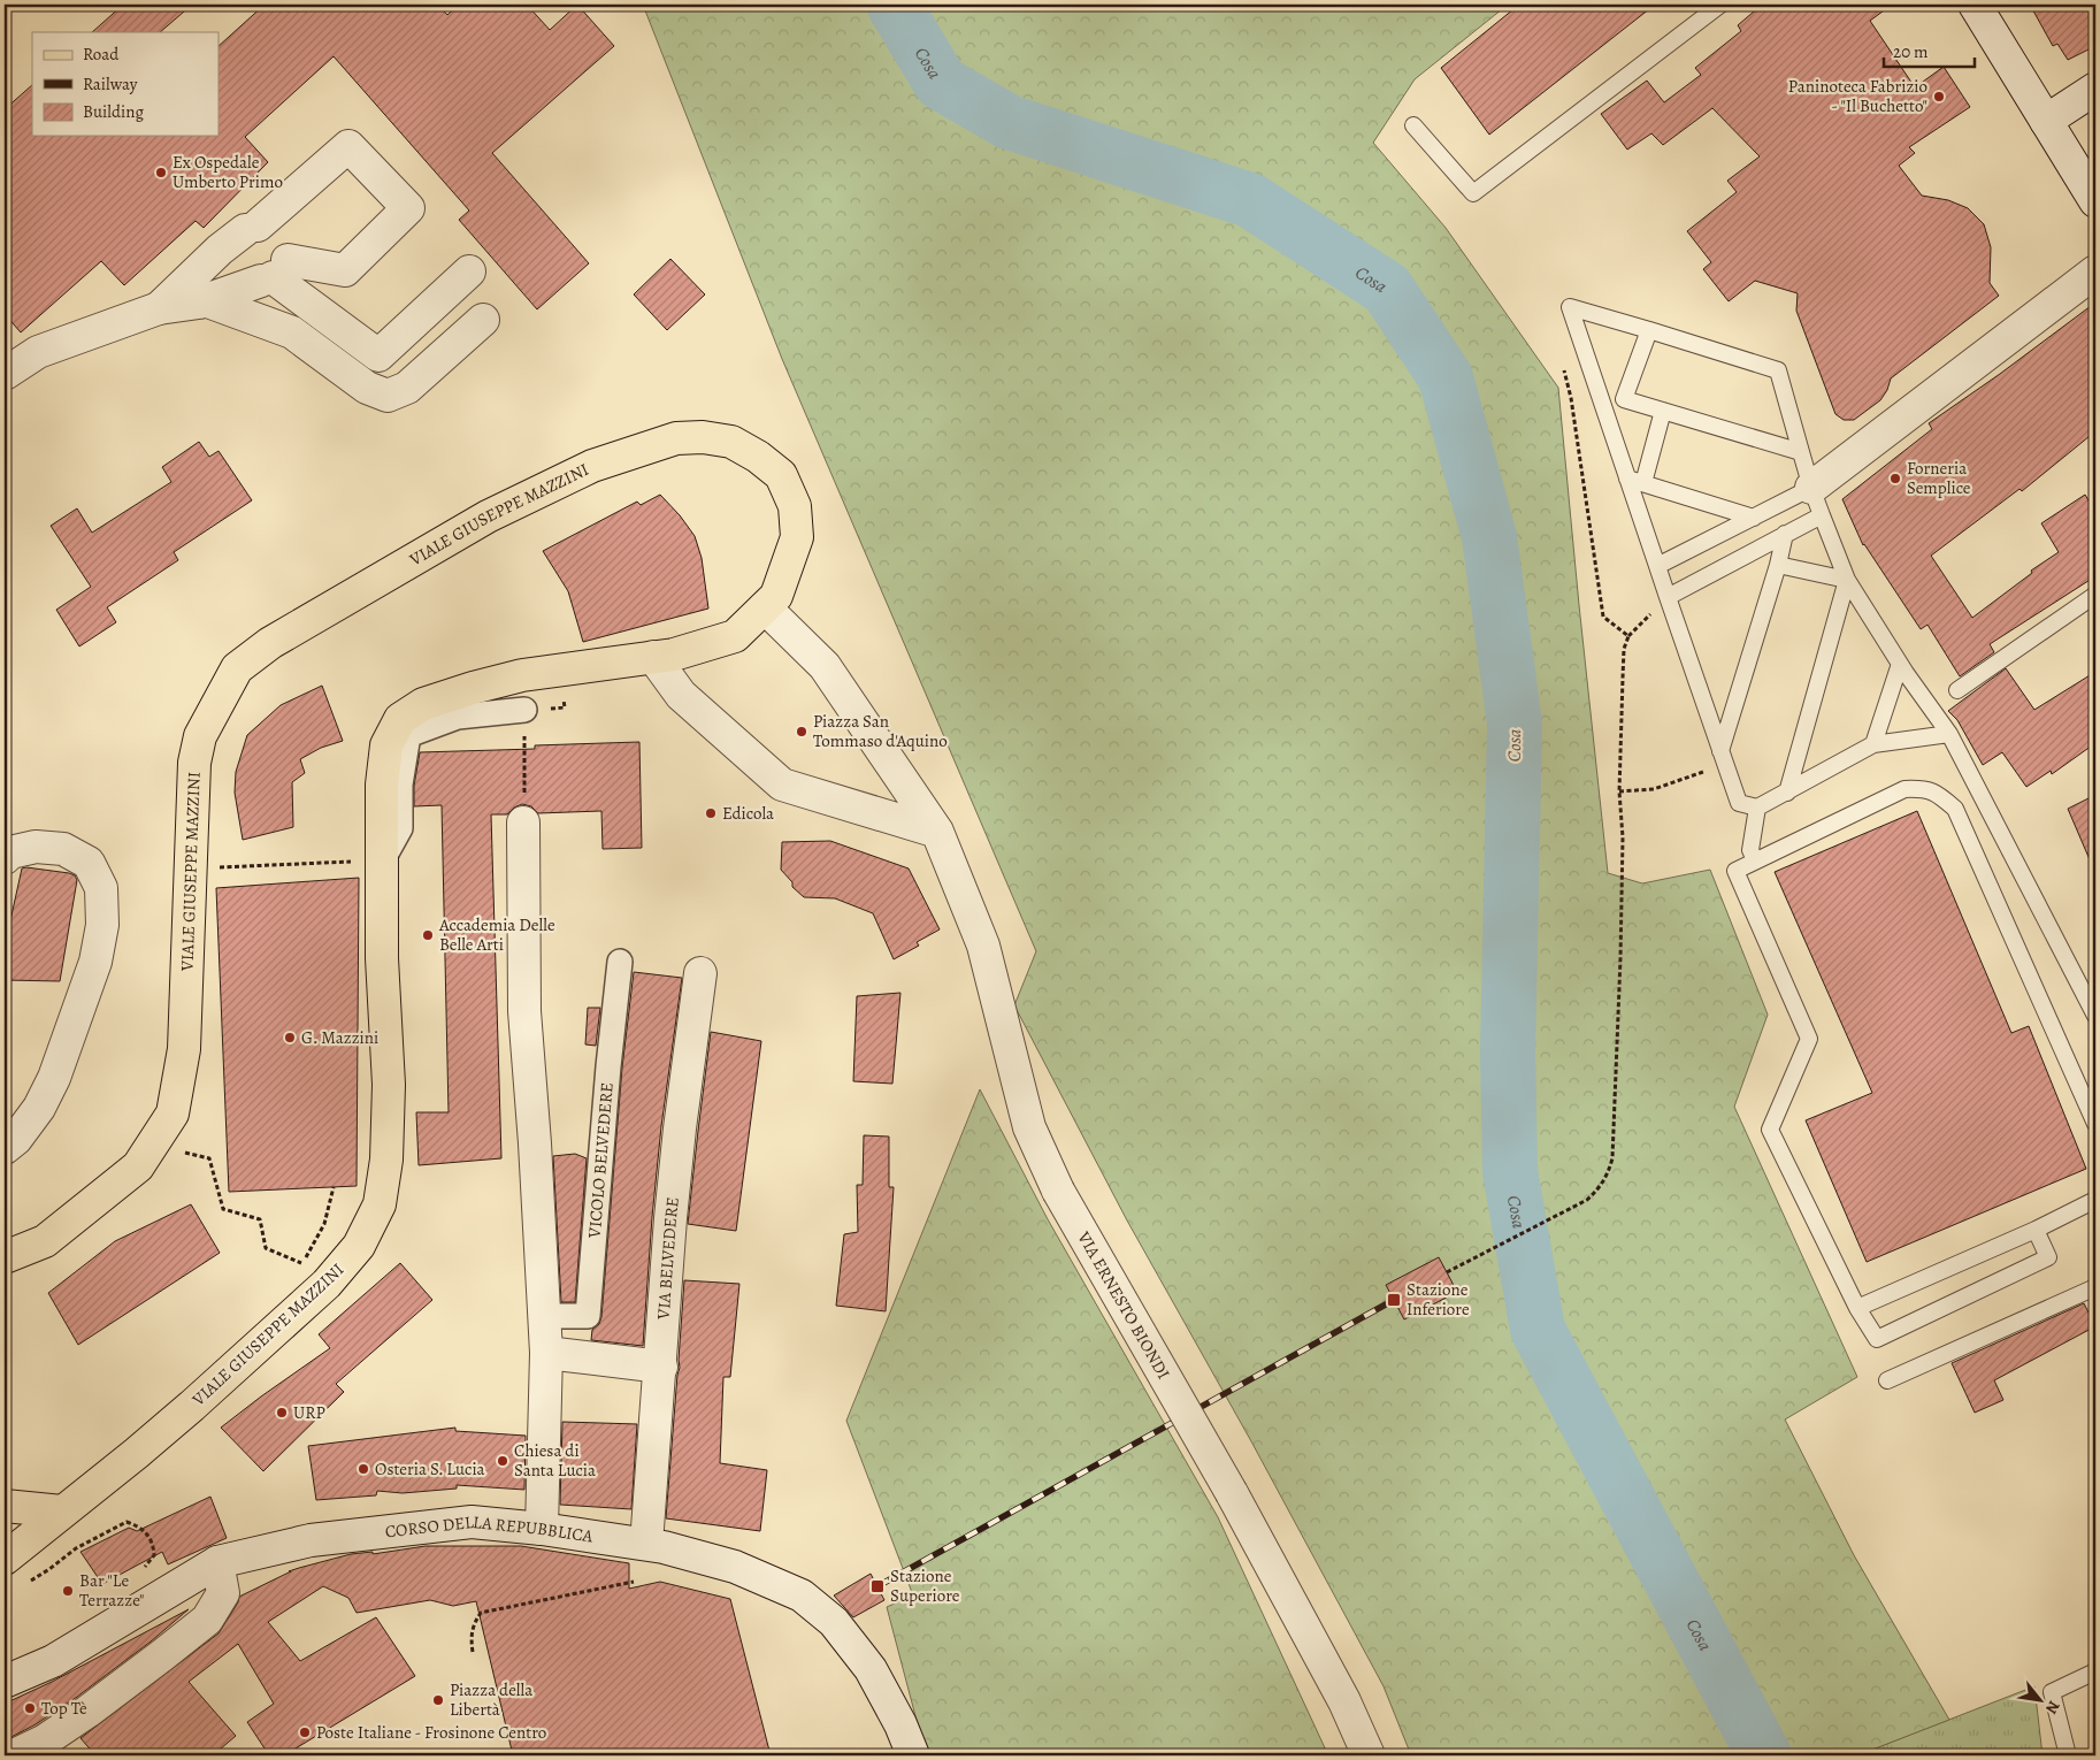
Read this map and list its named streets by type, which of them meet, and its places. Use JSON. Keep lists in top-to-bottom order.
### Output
{
  "streets": {
    "main road": ["VIALE GIUSEPPE MAZZINI"],
    "street": [
      "VICOLO BELVEDERE",
      "VIA BELVEDERE",
      "VIA ERNESTO BIONDI",
      "CORSO DELLA REPUBBLICA"
    ]
  },
  "crossings": [
    ["VIALE GIUSEPPE MAZZINI", "VIA ERNESTO BIONDI"],
    ["VIA BELVEDERE", "CORSO DELLA REPUBBLICA"]
  ],
  "water": ["Cosa"],
  "places": {
    "other": [
      "Paninoteca Fabrizio - \"Il Buchetto\"",
      "Ex Ospedale Umberto Primo",
      "Forneria Semplice",
      "Piazza San Tommaso d'Aquino",
      "Edicola",
      "Accademia Delle Belle Arti",
      "G. Mazzini",
      "URP",
      "Chiesa di Santa Lucia",
      "Osteria S. Lucia",
      "Bar \"Le Terrazze\"",
      "Piazza della Libertà",
      "Top Tè",
      "Poste Italiane - Frosinone Centro"
    ],
    "transit": ["Stazione Inferiore", "Stazione Superiore"]
  },
  "legend": ["Road", "Railway", "Building"],
  "scale_bar": "20 m",
  "north": "bottom right"
}
